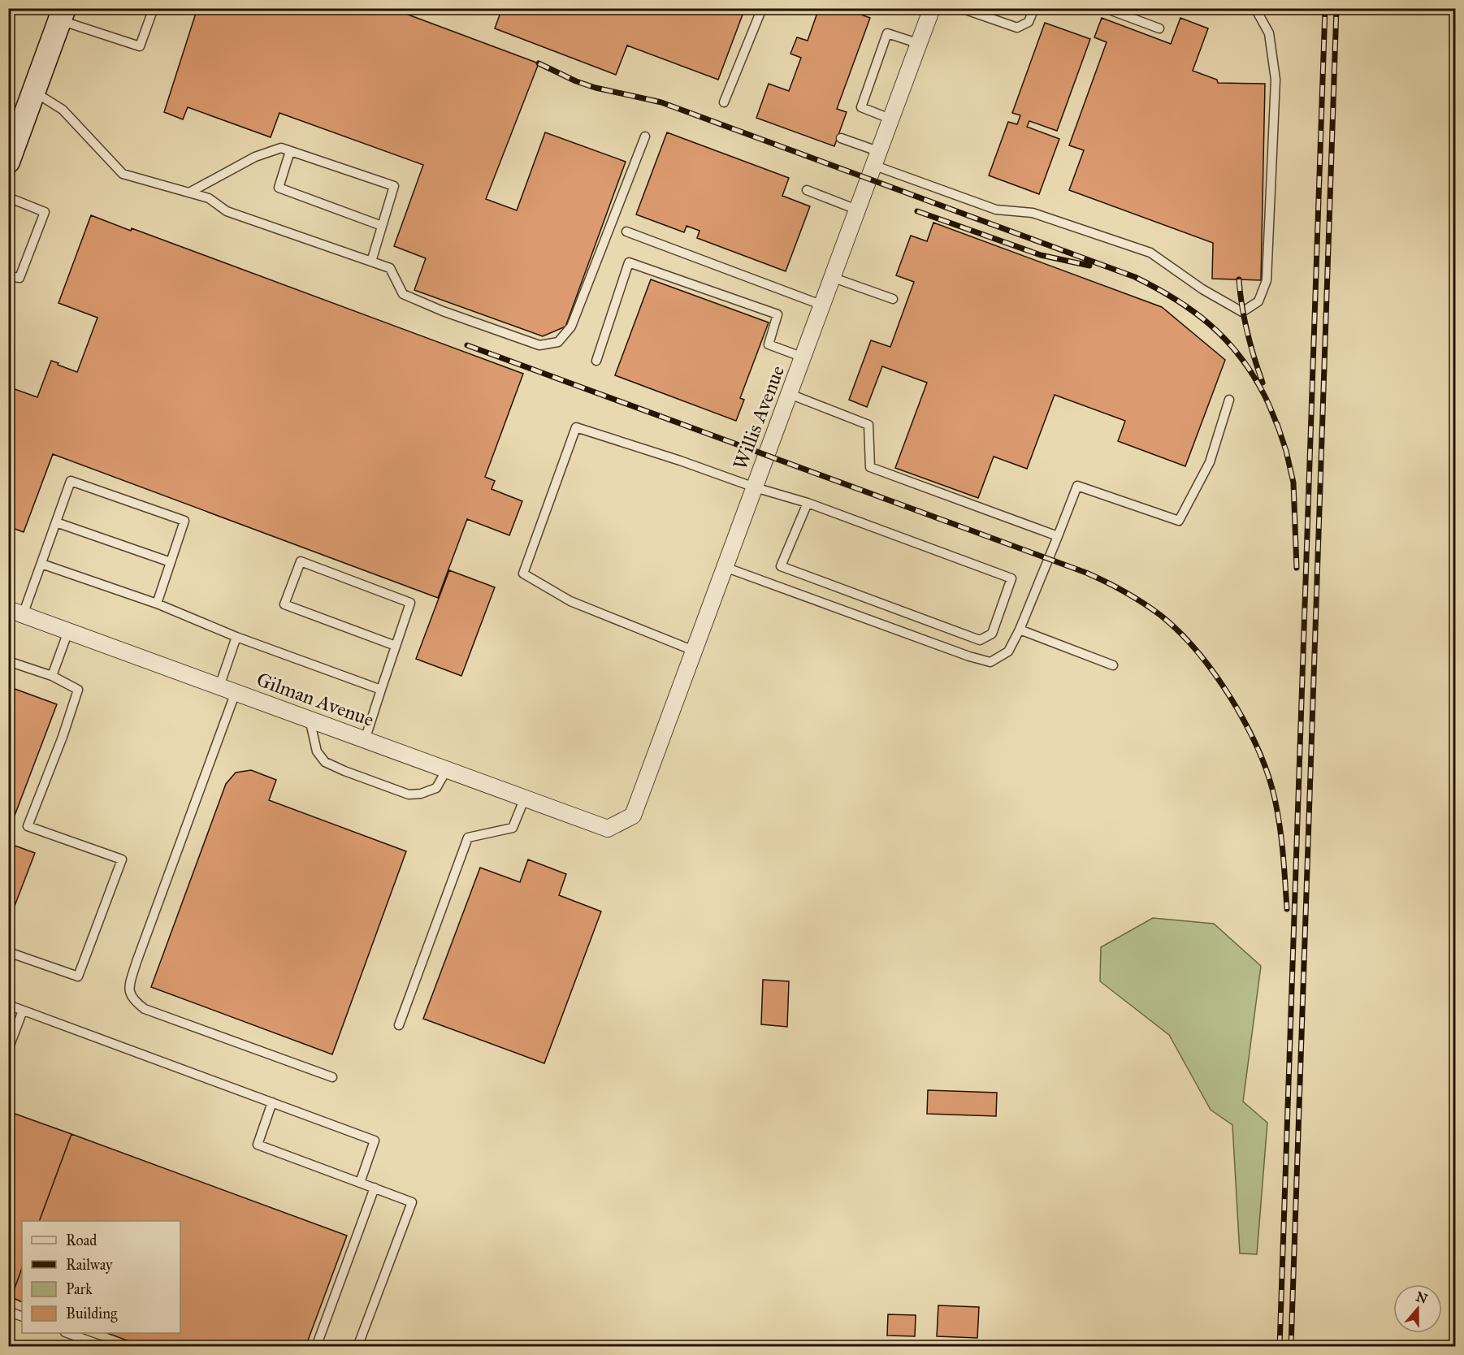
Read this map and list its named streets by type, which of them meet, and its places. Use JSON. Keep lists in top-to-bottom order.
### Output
{
  "streets": {
    "street": ["Willis Avenue", "Gilman Avenue"]
  },
  "crossings": [
    ["Willis Avenue", "Gilman Avenue"]
  ],
  "legend": [
    "Road",
    "Railway",
    "Park",
    "Building"
  ],
  "north": "top"
}
